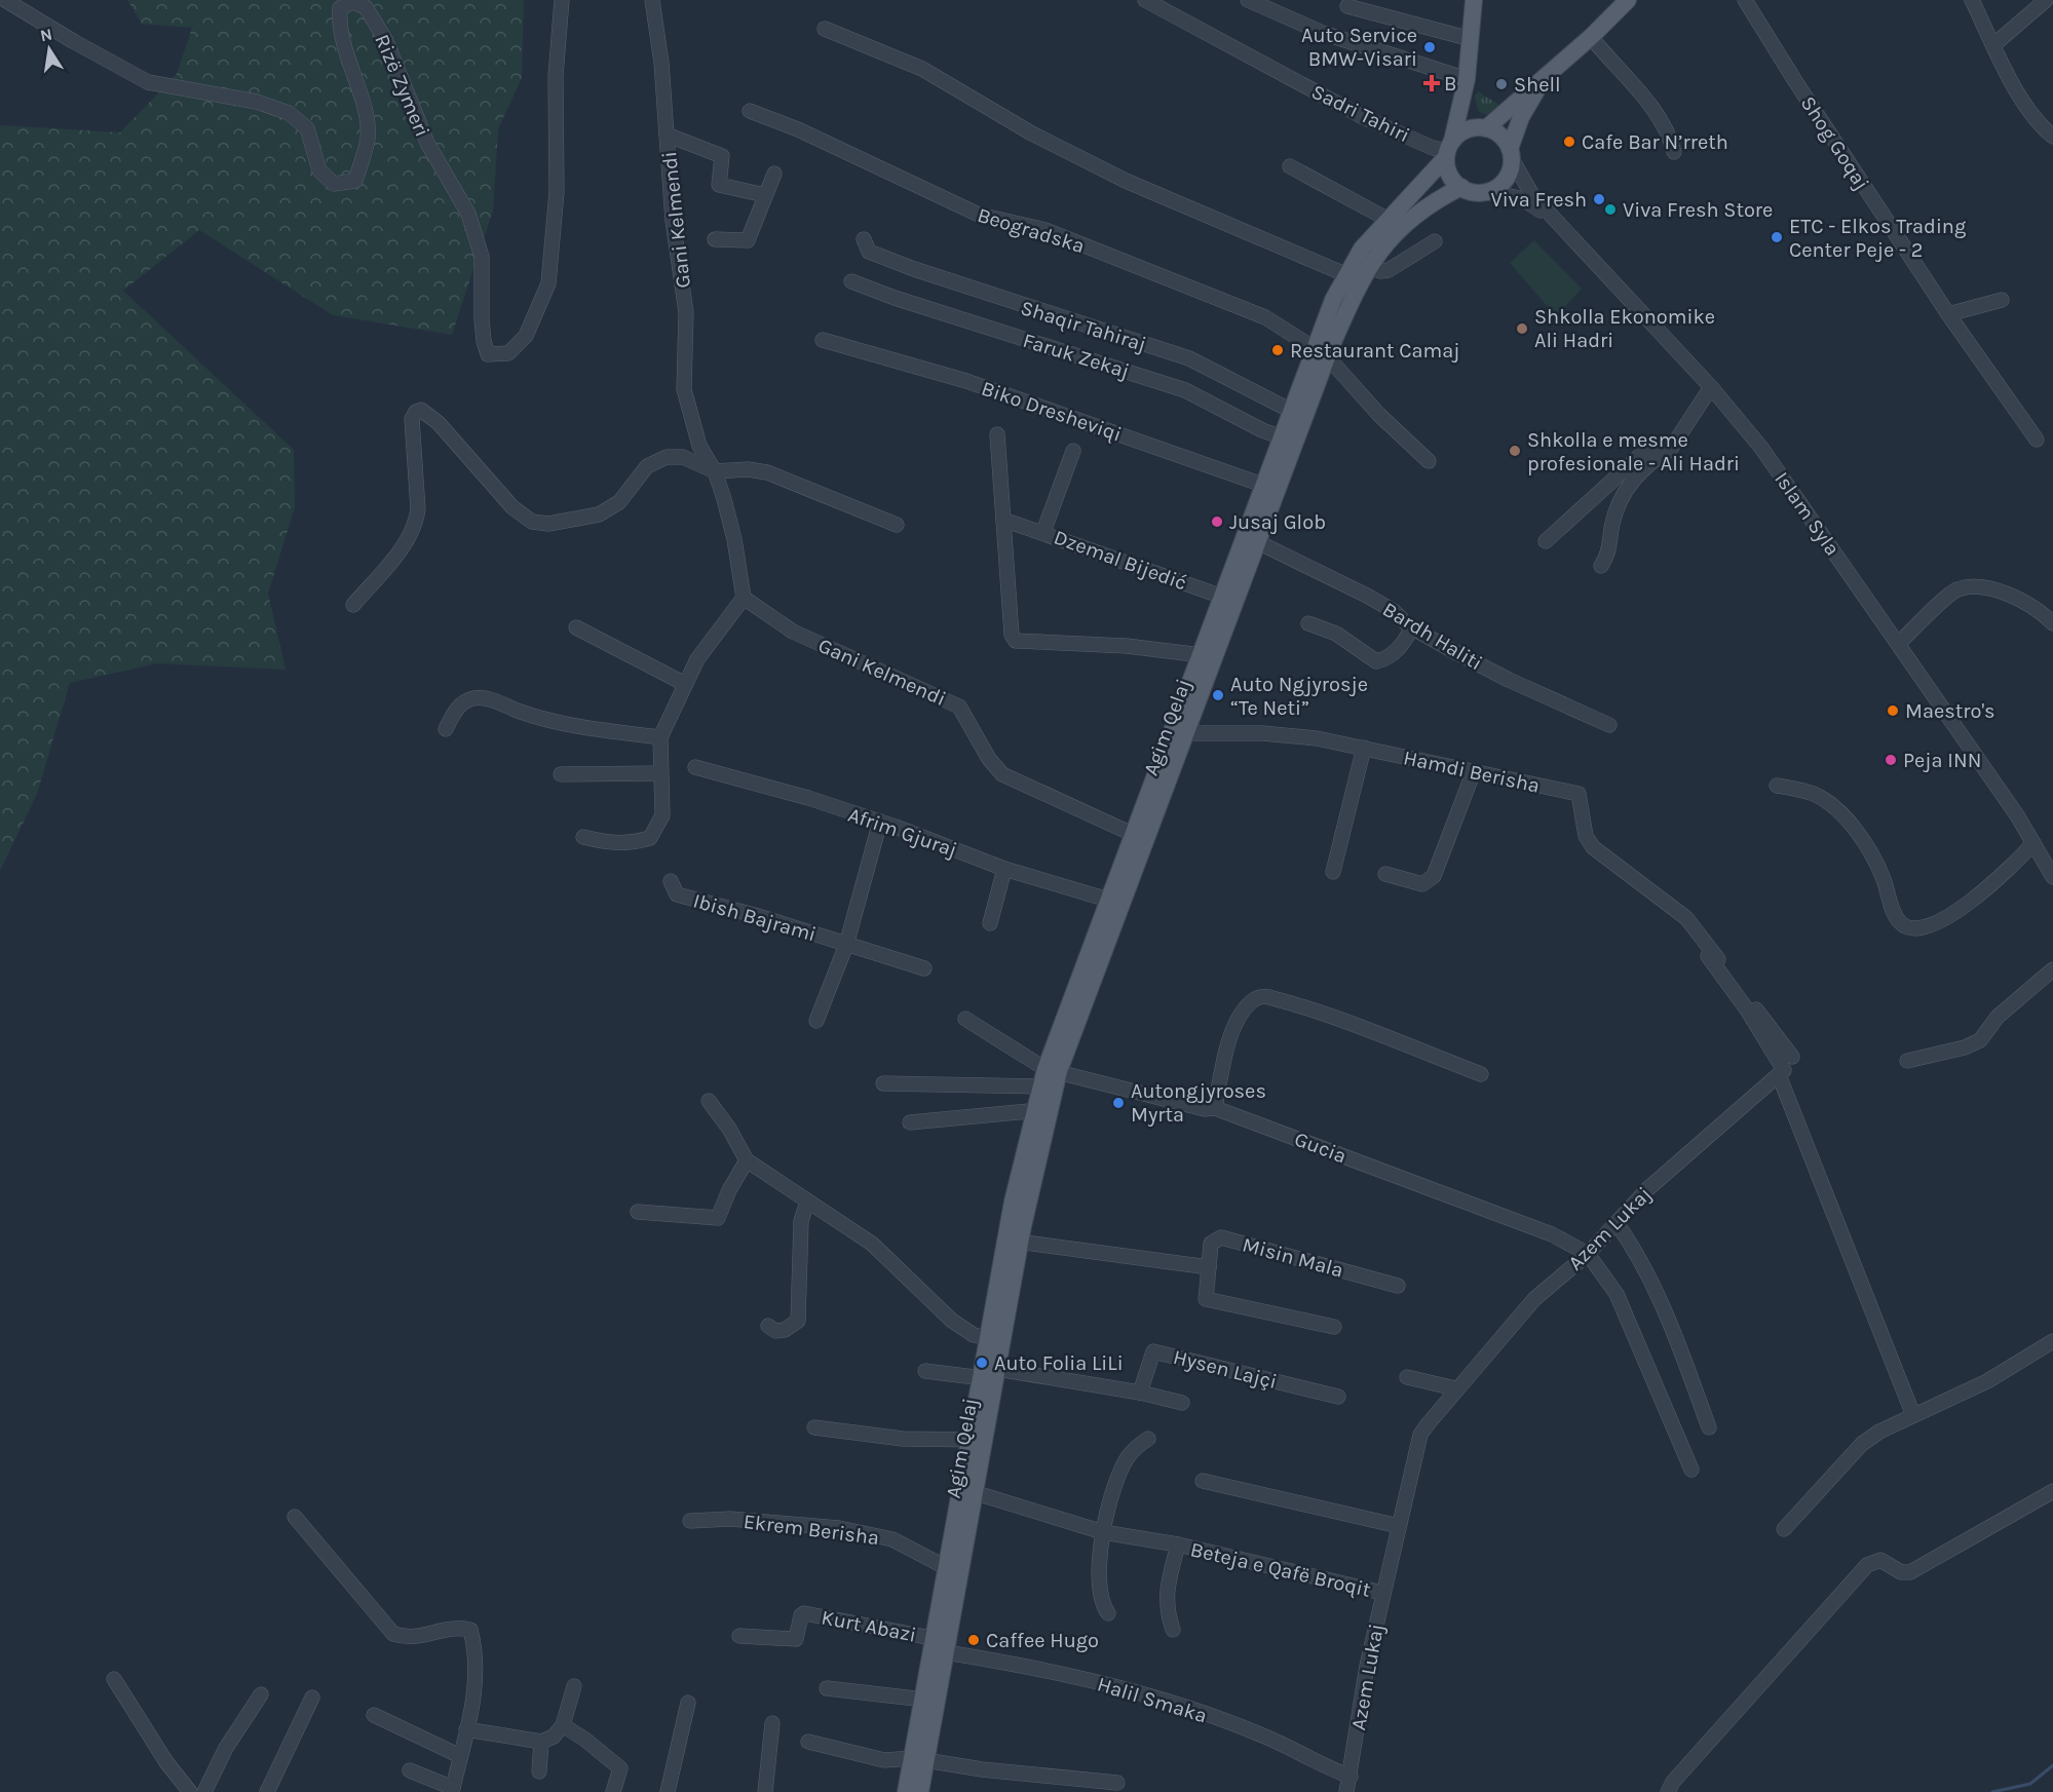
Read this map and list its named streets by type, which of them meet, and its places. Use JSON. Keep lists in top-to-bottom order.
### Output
{
  "streets": {
    "main road": ["Agim Qelaj"],
    "street": [
      "Rizë Zymeri",
      "Sadri Tahiri",
      "Shog Goqaj",
      "Gani Kelmendi",
      "Beogradska",
      "Shaqir Tahiraj",
      "Faruk Zekaj",
      "Biko Dresheviqi",
      "Islam Syla",
      "Dzemal Bijedić",
      "Bardh Haliti",
      "Hamdi Berisha",
      "Afrim Gjuraj",
      "Ibish Bajrami",
      "Gucia",
      "Azem Lukaj",
      "Misin Mala",
      "Hysen Lajçi",
      "Ekrem Berisha",
      "Beteja e Qafë Broqit",
      "Kurt Abazi",
      "Halil Smaka"
    ]
  },
  "crossings": [
    ["Sadri Tahiri", "Islam Syla"],
    ["Sadri Tahiri", "Agim Qelaj"],
    ["Gani Kelmendi", "Agim Qelaj"],
    ["Beogradska", "Agim Qelaj"],
    ["Shaqir Tahiraj", "Agim Qelaj"],
    ["Faruk Zekaj", "Agim Qelaj"],
    ["Biko Dresheviqi", "Agim Qelaj"],
    ["Islam Syla", "Agim Qelaj"],
    ["Dzemal Bijedić", "Agim Qelaj"],
    ["Bardh Haliti", "Agim Qelaj"],
    ["Agim Qelaj", "Hamdi Berisha"],
    ["Agim Qelaj", "Afrim Gjuraj"],
    ["Agim Qelaj", "Gucia"],
    ["Agim Qelaj", "Ekrem Berisha"],
    ["Agim Qelaj", "Beteja e Qafë Broqit"],
    ["Agim Qelaj", "Kurt Abazi"],
    ["Agim Qelaj", "Halil Smaka"],
    ["Gucia", "Azem Lukaj"],
    ["Azem Lukaj", "Beteja e Qafë Broqit"],
    ["Azem Lukaj", "Halil Smaka"],
    ["Kurt Abazi", "Halil Smaka"]
  ],
  "places": {
    "other": [
      "Auto Service BMW-Visari",
      "Shell",
      "Cafe Bar N’rreth",
      "Viva Fresh",
      "Viva Fresh Store",
      "ETC - Elkos Trading Center Peje - 2",
      "Shkolla Ekonomike Ali Hadri",
      "Restaurant Camaj",
      "Shkolla e mesme profesionale - Ali Hadri",
      "Jusaj Glob",
      "Auto Ngjyrosje “Te Neti”",
      "Maestro's",
      "Peja INN",
      "Autongjyroses Myrta",
      "Auto Folia LiLi",
      "Caffee Hugo"
    ],
    "health": ["B"]
  },
  "north": "top"
}
